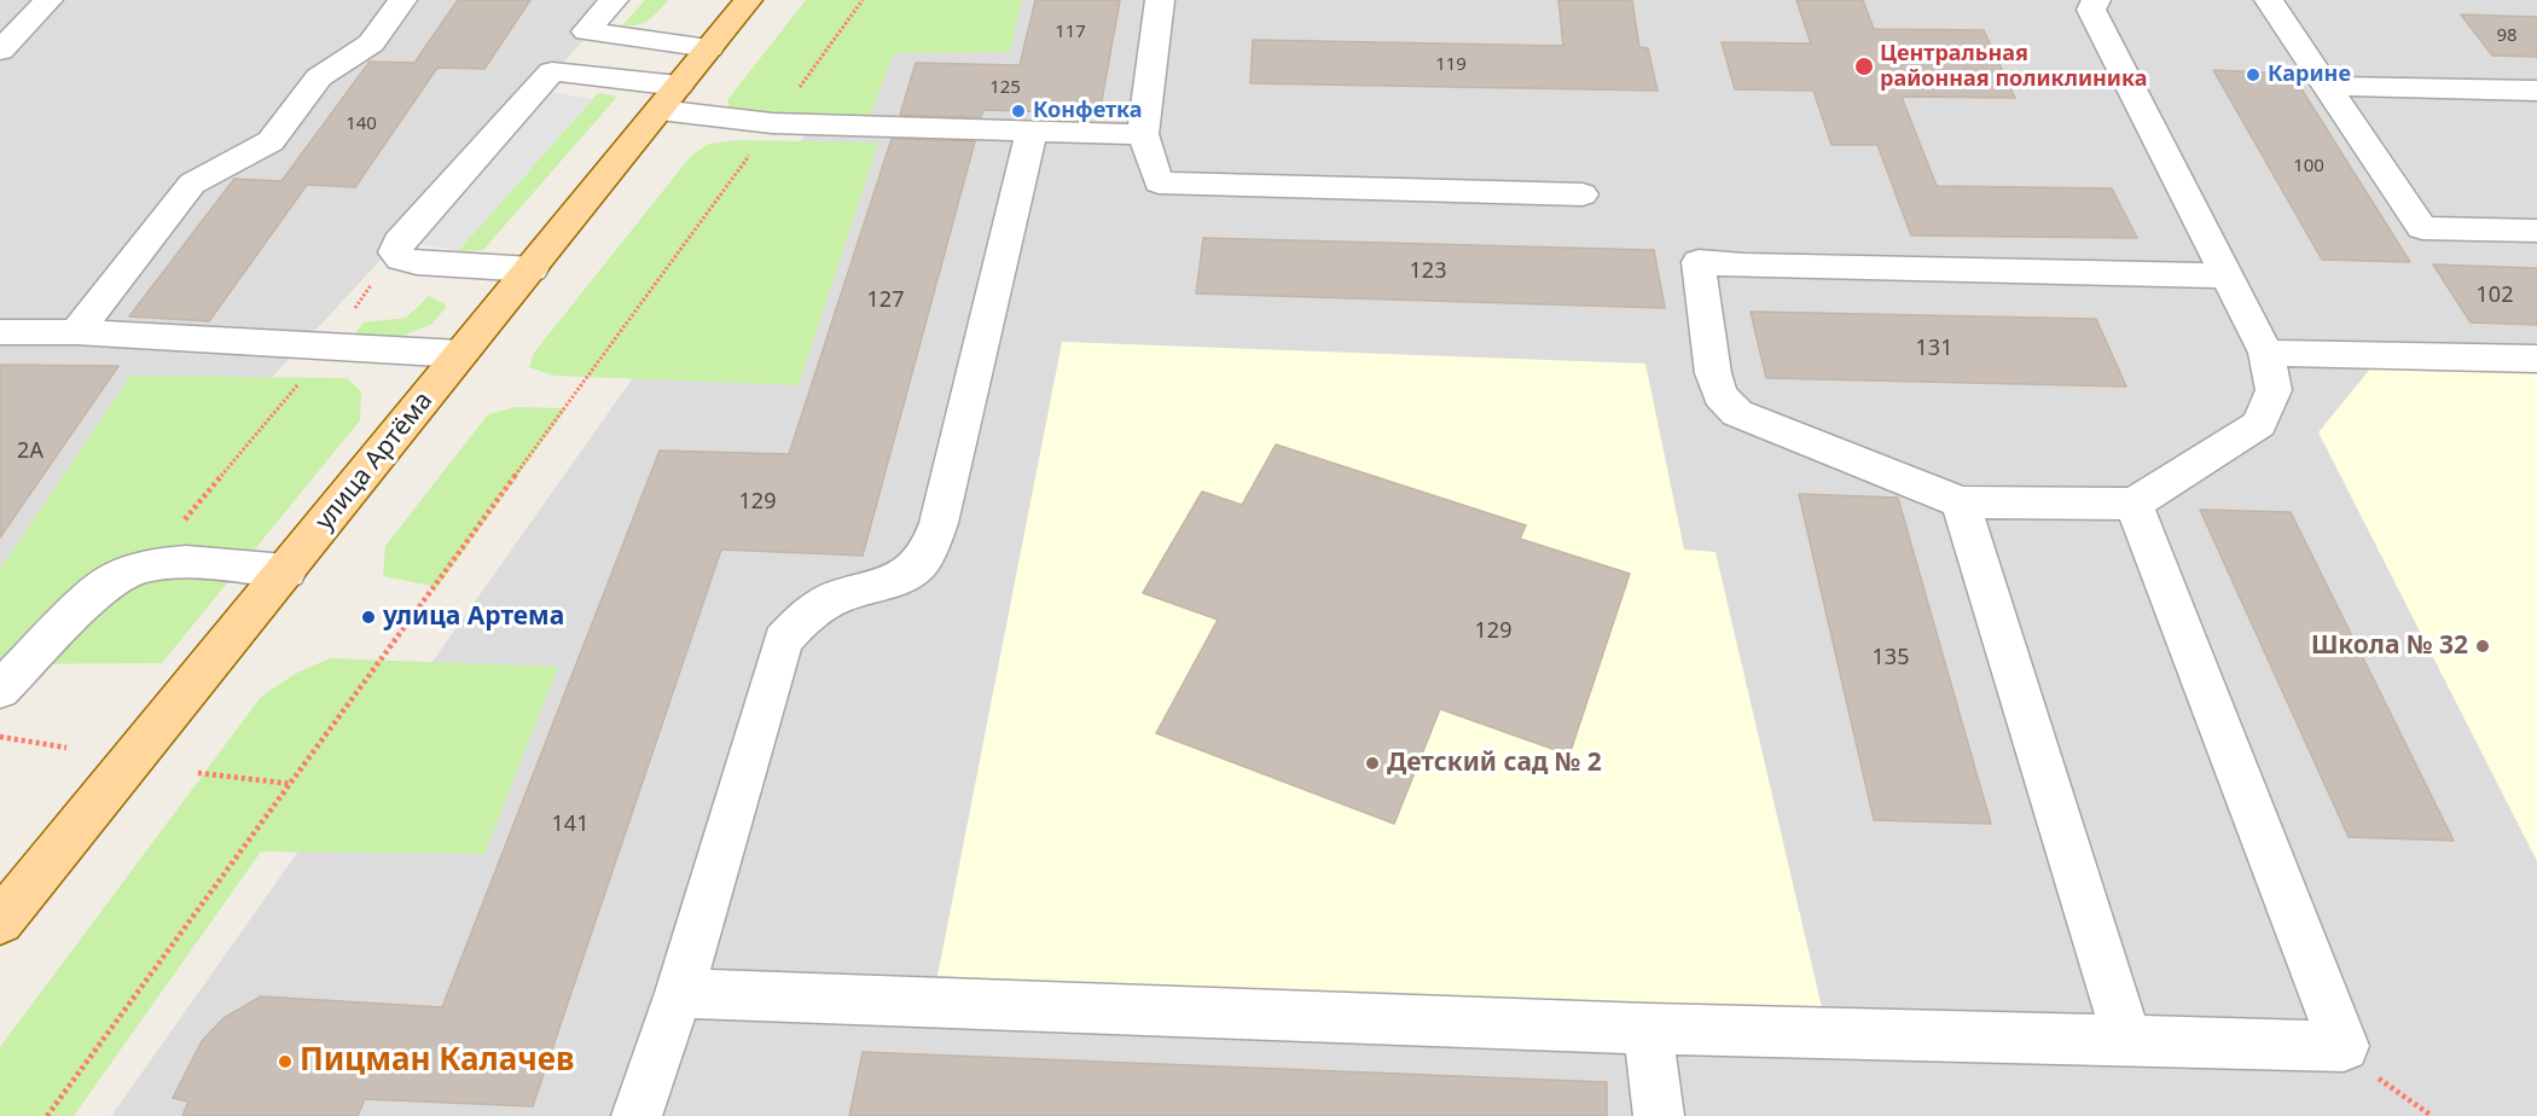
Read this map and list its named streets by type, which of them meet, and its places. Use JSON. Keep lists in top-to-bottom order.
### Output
{
  "streets": {
    "main road": ["улица Артёма"]
  },
  "places": [
    "Центральная районная поликлиника",
    "Карине",
    "Конфетка",
    "улица Артема",
    "Школа № 32",
    "Детский сад № 2",
    "Пицман Калачев"
  ],
  "house_numbers": [
    "117",
    "98",
    "119",
    "125",
    "140",
    "100",
    "123",
    "102",
    "127",
    "131",
    "2А",
    "129",
    "129",
    "135",
    "141"
  ]
}
